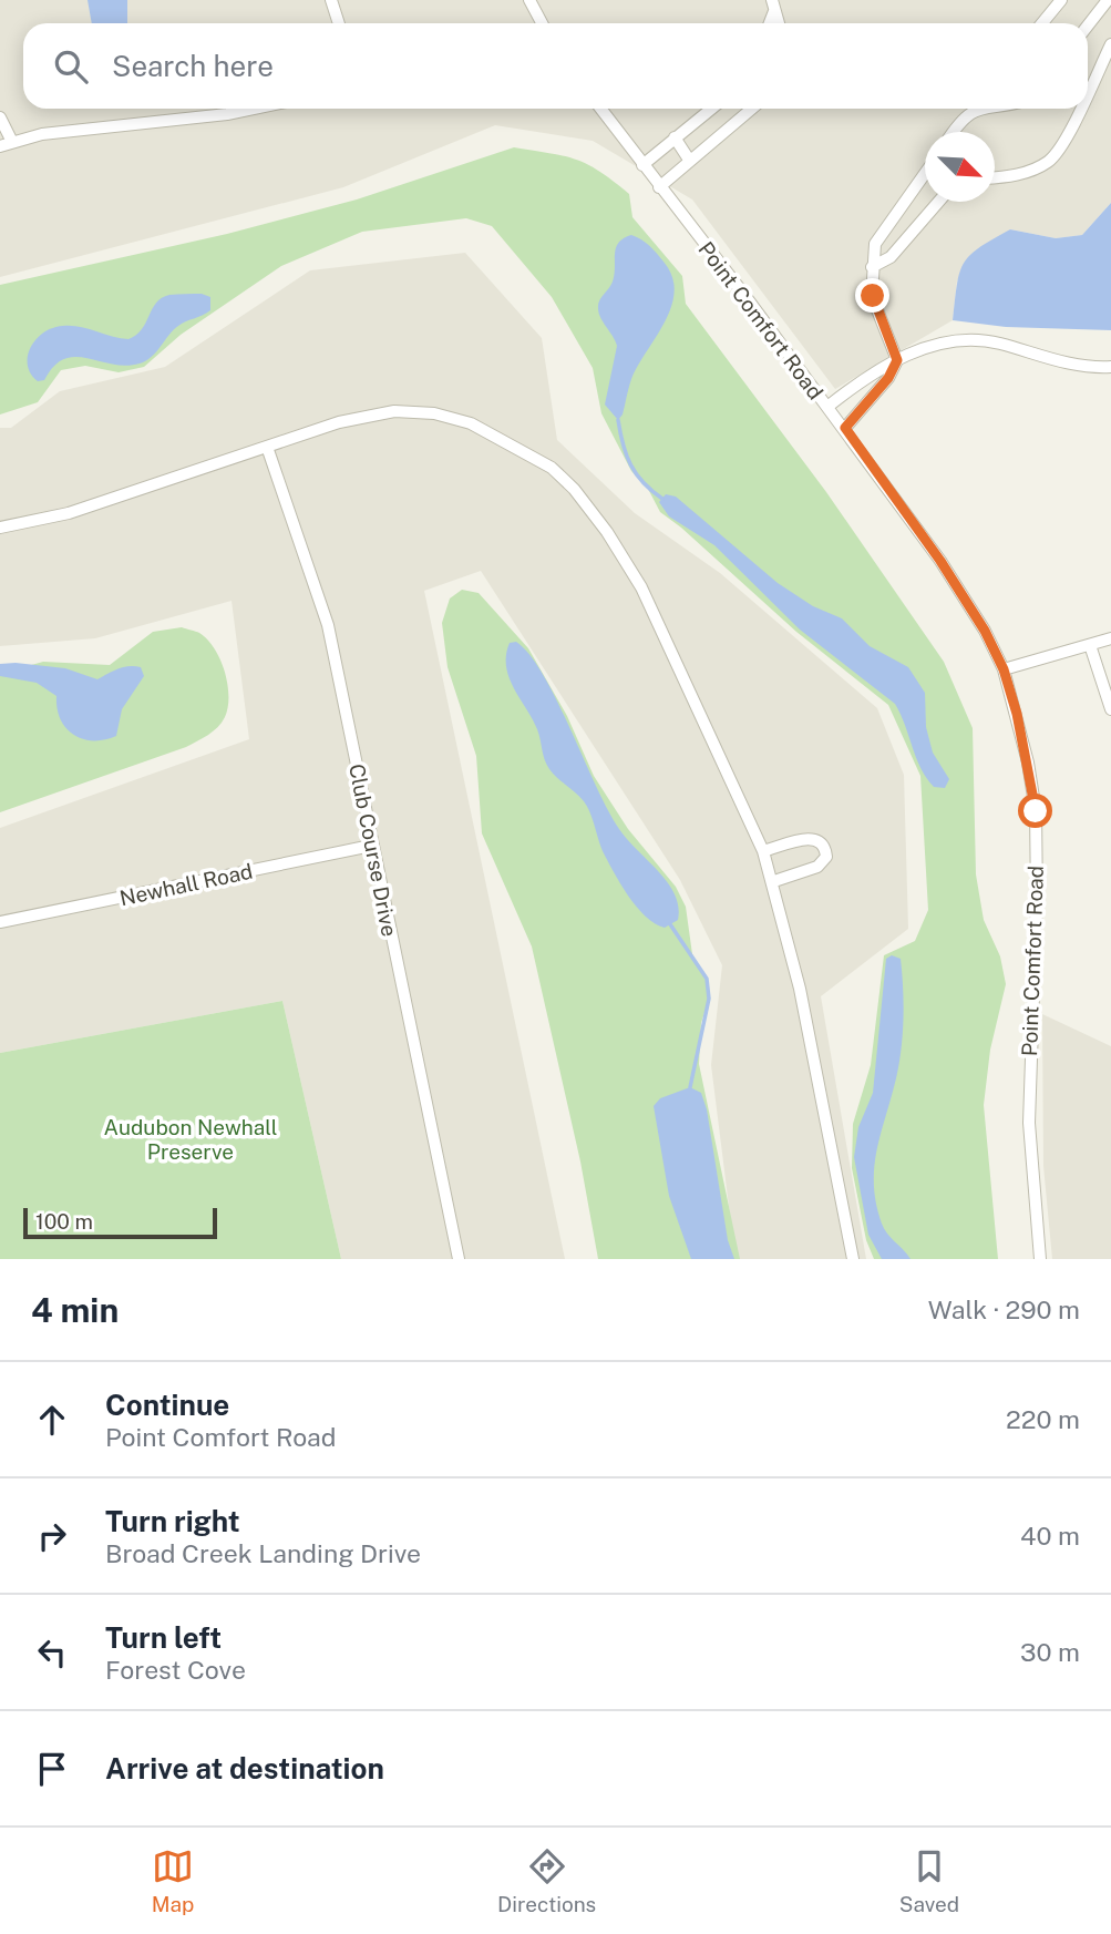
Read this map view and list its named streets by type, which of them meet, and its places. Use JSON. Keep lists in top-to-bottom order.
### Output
{
  "streets": {
    "street": ["Point Comfort Road", "Club Course Drive", "Newhall Road"]
  },
  "crossings": [
    ["Club Course Drive", "Newhall Road"]
  ],
  "parks": ["Audubon Newhall Preserve"],
  "scale_bar": "100 m",
  "north": "bottom right",
  "page": {
    "search": "Search here",
    "scale": "100 m",
    "heading": ["4 min", "Walk · 290 m"],
    "list": [
      ["Continue", "Point Comfort Road", "220 m"],
      ["Turn right", "Broad Creek Landing Drive", "40 m"],
      ["Turn left", "Forest Cove", "30 m"],
      "Arrive at destination"
    ],
    "nav": ["Map", "Directions", "Saved"]
  }
}
